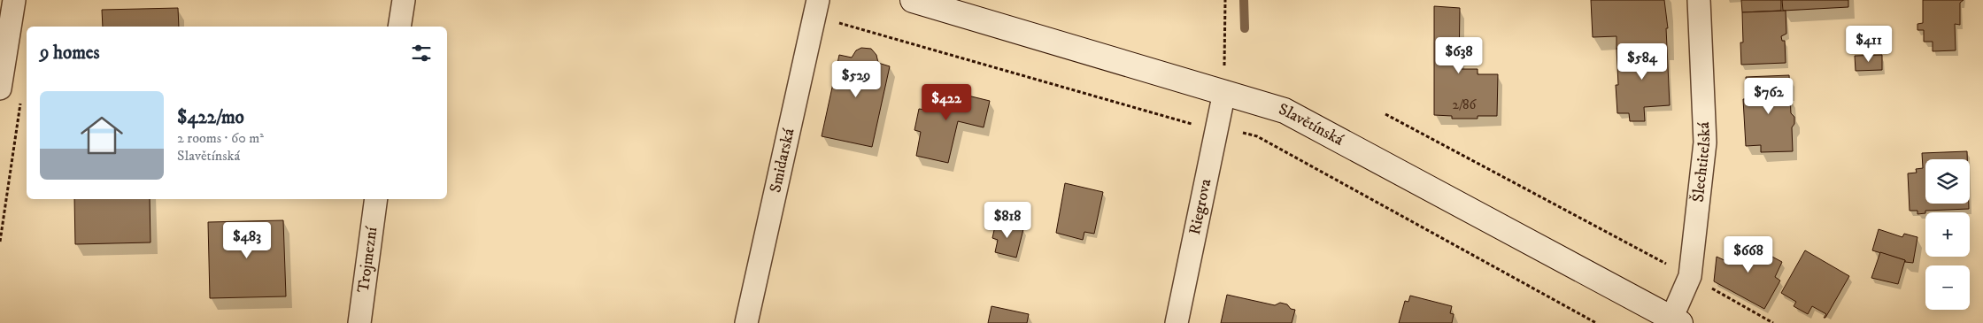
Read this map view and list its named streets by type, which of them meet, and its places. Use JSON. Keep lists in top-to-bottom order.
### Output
{
  "streets": {
    "street": [
      "Slavětínská",
      "Smidarská",
      "Šlechtitelská",
      "Riegrova",
      "Trojmezní"
    ]
  },
  "crossings": [
    ["Slavětínská", "Šlechtitelská"],
    ["Slavětínská", "Riegrova"]
  ],
  "house_numbers": ["2/86"],
  "page": {
    "price": [
      "$411",
      "$638",
      "$584",
      "$529",
      "$762",
      "$422",
      "$818",
      "$483",
      "$668"
    ],
    "heading": "9 homes",
    "list": [
      {
        "name": "$422/mo",
        "note": "2 rooms · 60 m² · Slavětínská"
      }
    ],
    "map_buttons": ["+", "−"]
  }
}
